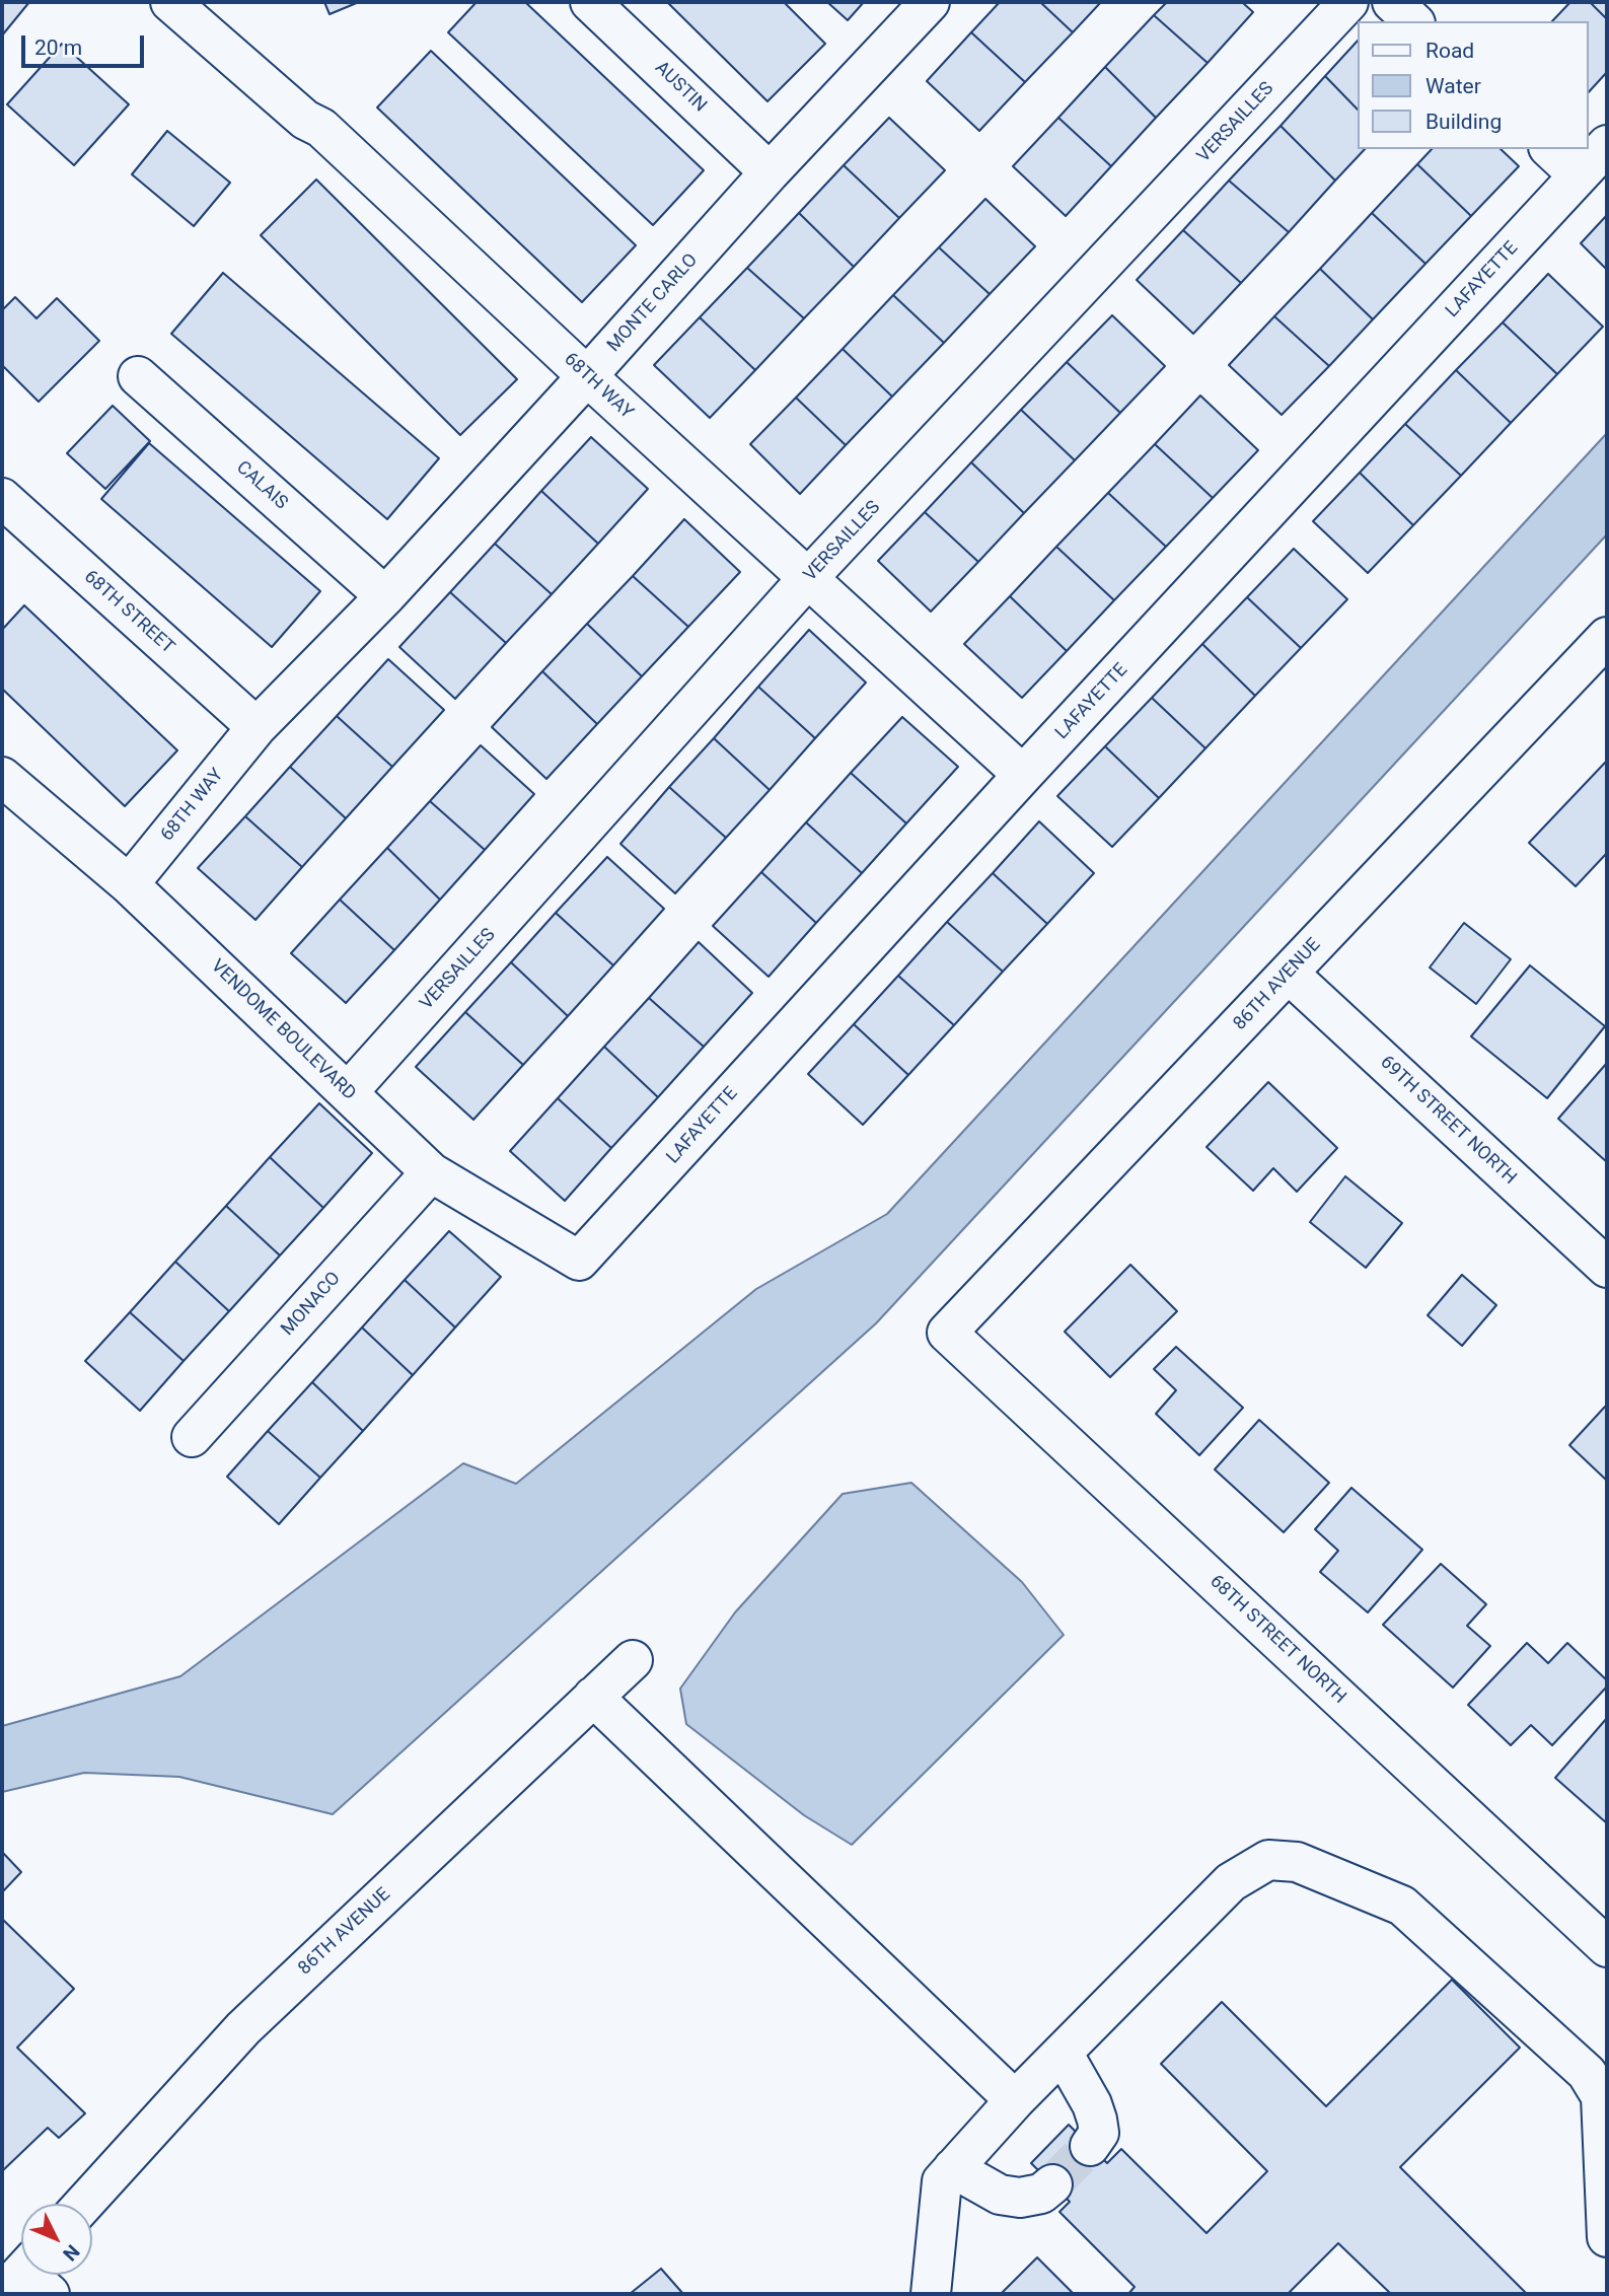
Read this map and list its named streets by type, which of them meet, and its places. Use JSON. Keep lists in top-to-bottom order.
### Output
{
  "streets": {
    "street": [
      "AUSTIN",
      "VERSAILLES",
      "LAFAYETTE",
      "MONTE CARLO",
      "68TH WAY",
      "CALAIS",
      "68TH STREET",
      "86TH AVENUE",
      "VENDOME BOULEVARD",
      "69TH STREET NORTH",
      "MONACO",
      "68TH STREET NORTH"
    ]
  },
  "crossings": [
    ["AUSTIN", "MONTE CARLO"],
    ["VERSAILLES", "68TH WAY"],
    ["VERSAILLES", "VENDOME BOULEVARD"],
    ["LAFAYETTE", "68TH WAY"],
    ["LAFAYETTE", "VENDOME BOULEVARD"],
    ["MONTE CARLO", "68TH WAY"],
    ["MONTE CARLO", "CALAIS"],
    ["MONTE CARLO", "68TH STREET"],
    ["68TH WAY", "68TH STREET"],
    ["68TH WAY", "VENDOME BOULEVARD"],
    ["86TH AVENUE", "69TH STREET NORTH"],
    ["86TH AVENUE", "68TH STREET NORTH"],
    ["VENDOME BOULEVARD", "MONACO"]
  ],
  "legend": ["Road", "Water", "Building"],
  "scale_bar": "20 m",
  "north": "bottom right"
}
